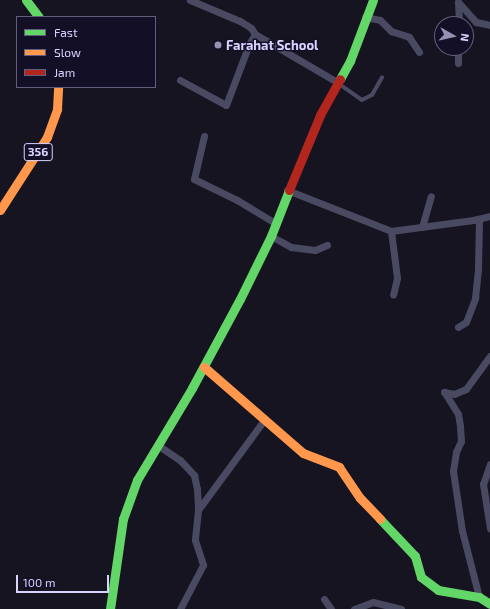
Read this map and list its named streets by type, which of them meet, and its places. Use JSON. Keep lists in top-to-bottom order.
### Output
{
  "streets": {
    "street": ["356"]
  },
  "places": ["Farahat School"],
  "legend": ["Fast", "Slow", "Jam"],
  "scale_bar": "100 m",
  "north": "right"
}
